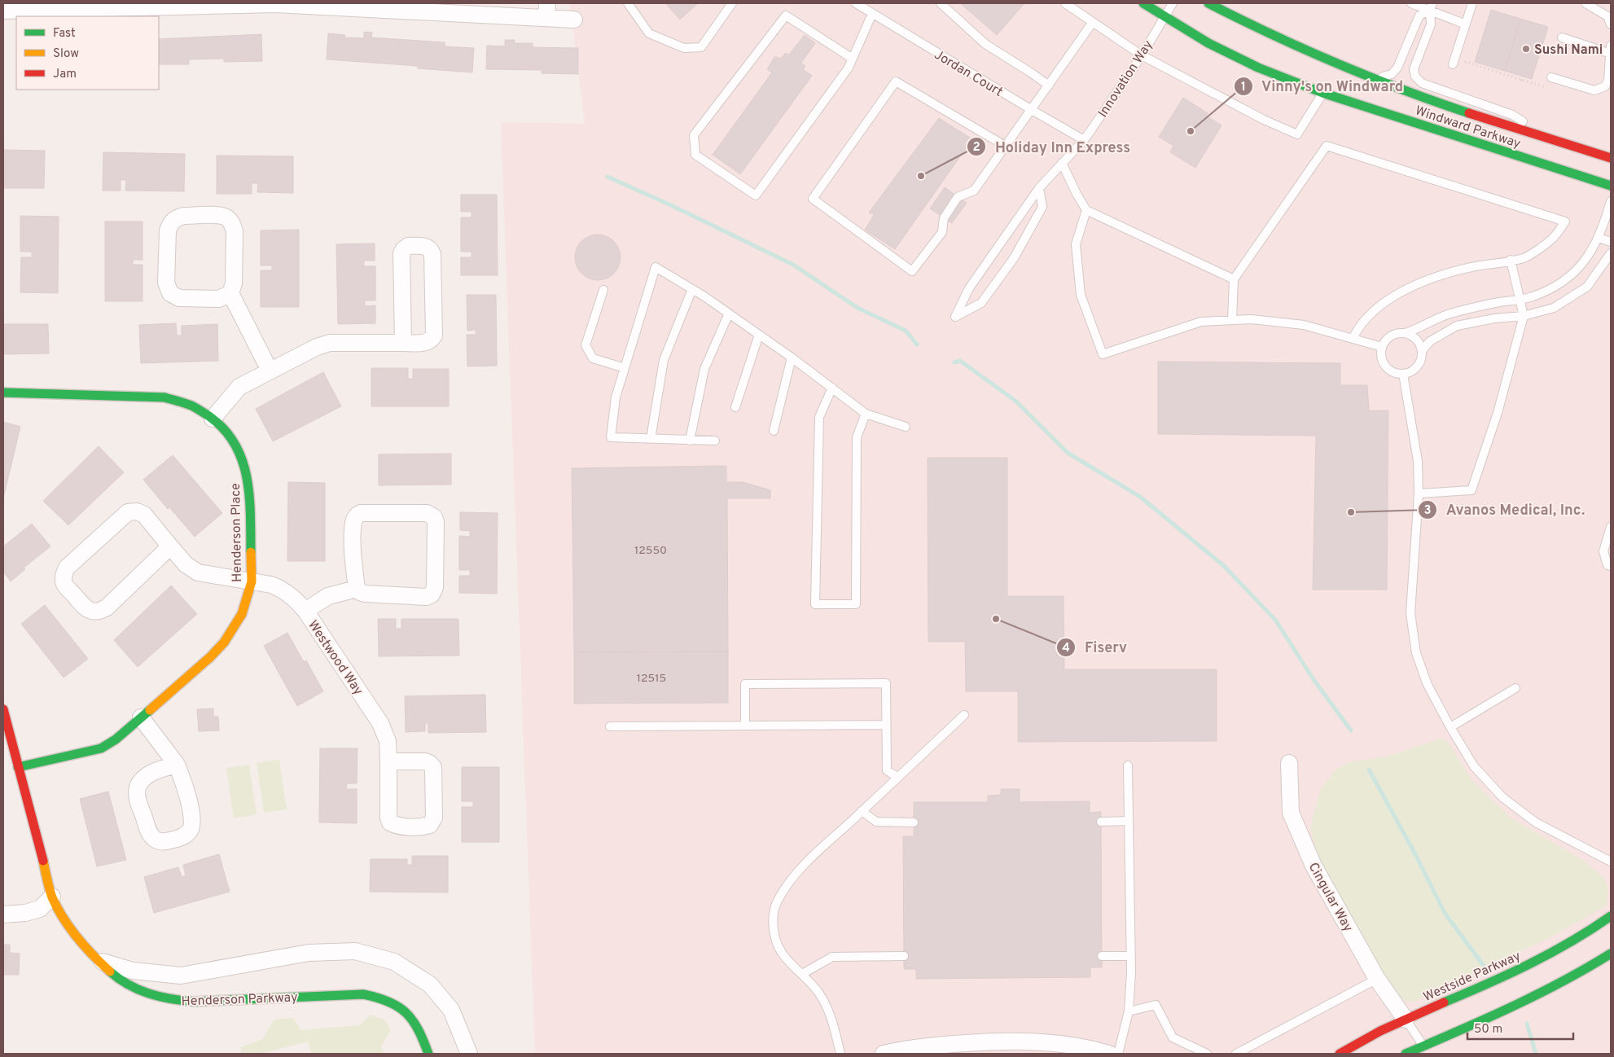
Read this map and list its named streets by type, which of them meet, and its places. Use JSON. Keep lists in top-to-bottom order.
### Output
{
  "streets": {
    "main road": [
      "Windward Parkway",
      "Henderson Place",
      "Westside Parkway",
      "Henderson Parkway"
    ],
    "street": ["Westwood Way", "Cingular Way"],
    "lane": ["Jordan Court", "Innovation Way"]
  },
  "crossings": [
    ["Jordan Court", "Innovation Way"],
    ["Innovation Way", "Windward Parkway"],
    ["Henderson Place", "Westwood Way"],
    ["Henderson Place", "Henderson Parkway"],
    ["Cingular Way", "Westside Parkway"]
  ],
  "places": [
    "Sushi Nami",
    "Vinny's on Windward",
    "Holiday Inn Express",
    "Avanos Medical, Inc.",
    "Fiserv"
  ],
  "house_numbers": ["12550", "12515"],
  "legend": ["Fast", "Slow", "Jam"],
  "scale_bar": "50 m"
}
